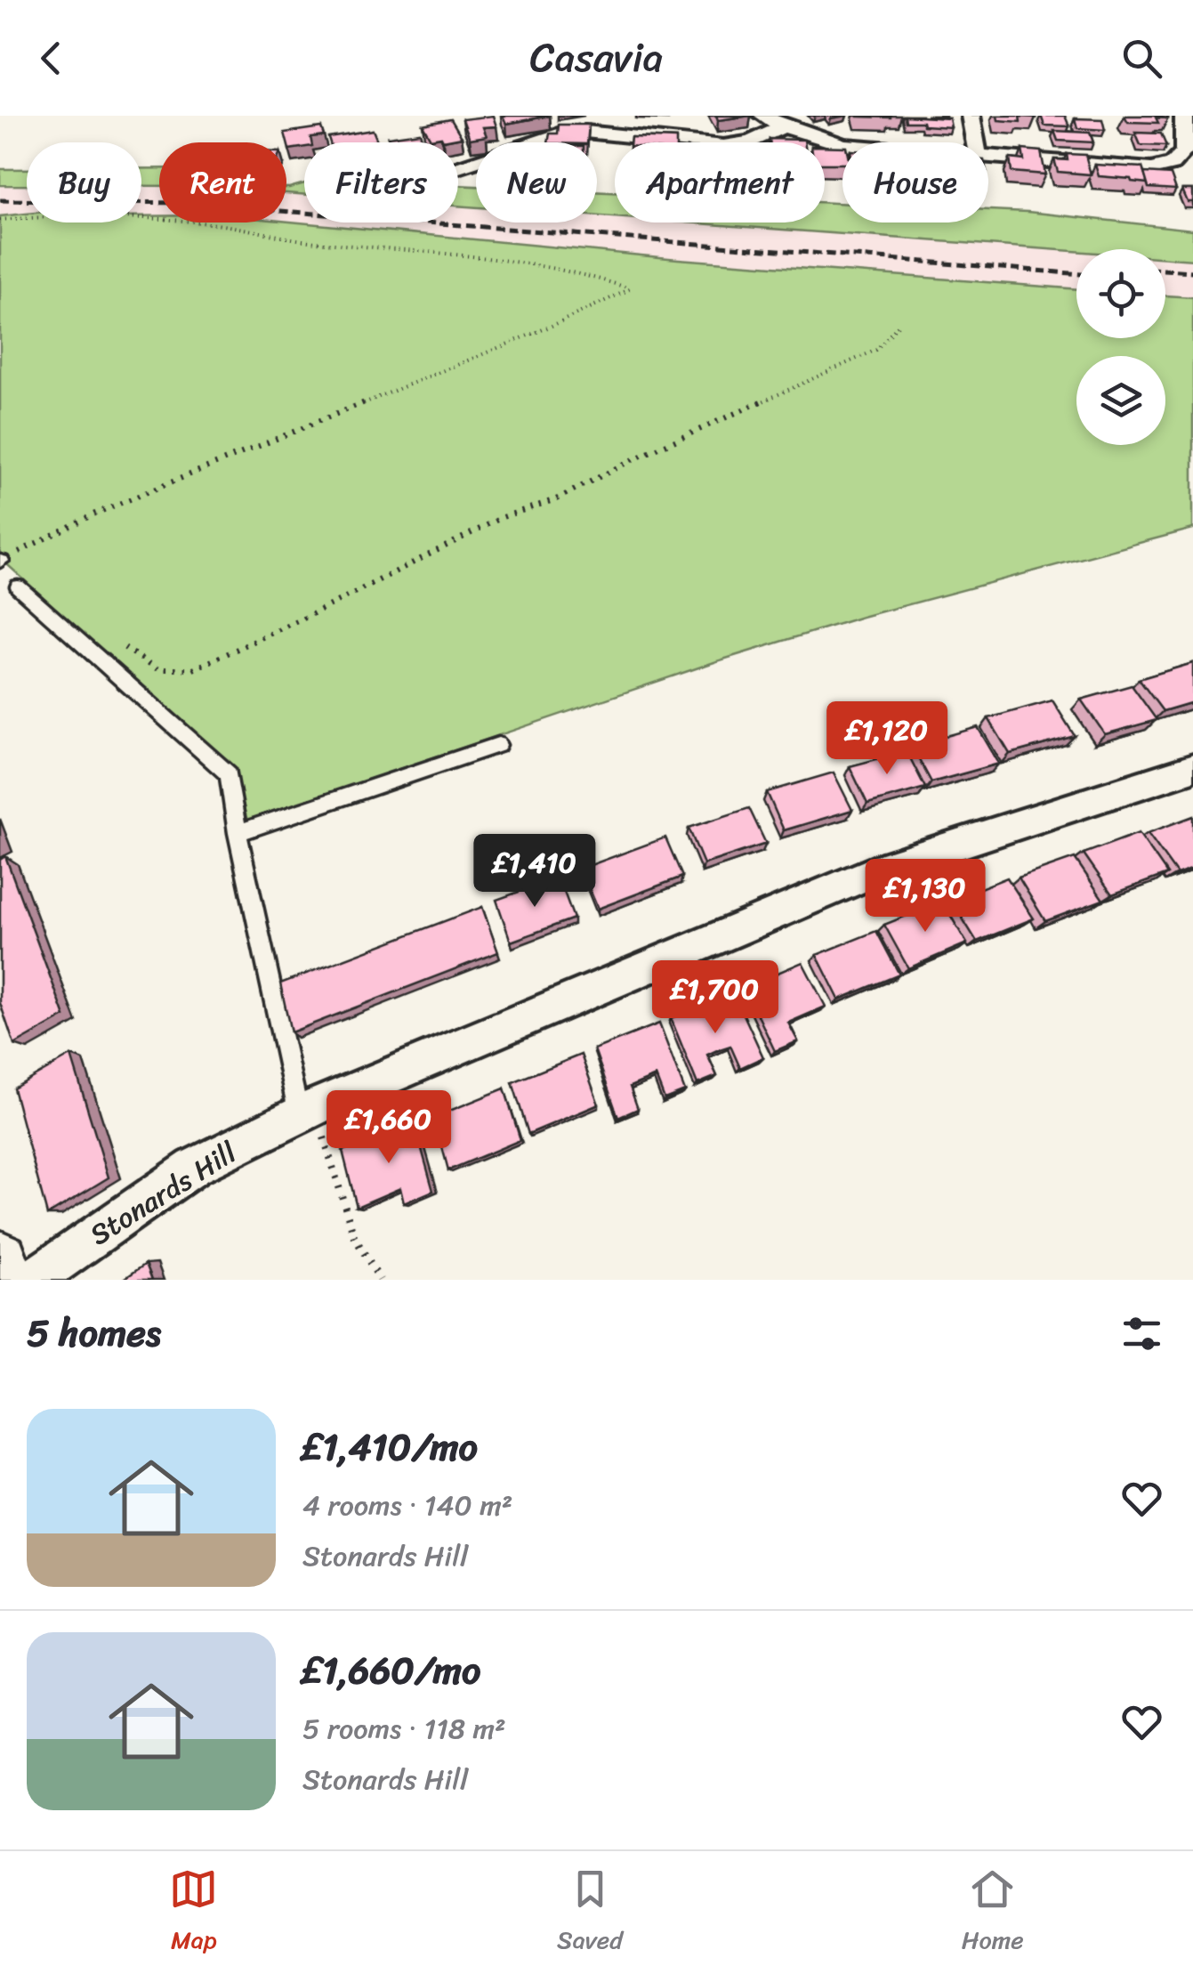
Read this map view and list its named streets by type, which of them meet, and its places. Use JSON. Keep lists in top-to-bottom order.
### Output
{
  "streets": {
    "street": ["Stonards Hill"]
  },
  "page": {
    "header": "Casavia",
    "chip": [
      "Buy",
      "Rent",
      "Filters",
      "New",
      "Apartment",
      "House"
    ],
    "price": [
      "£1,120",
      "£1,410",
      "£1,130",
      "£1,700",
      "£1,660"
    ],
    "heading": "5 homes",
    "list": [
      {
        "name": "£1,410/mo",
        "note": "4 rooms · 140 m² · Stonards Hill"
      },
      {
        "name": "£1,660/mo",
        "note": "5 rooms · 118 m² · Stonards Hill"
      }
    ],
    "tabs": ["Map", "Saved", "Home"]
  }
}
